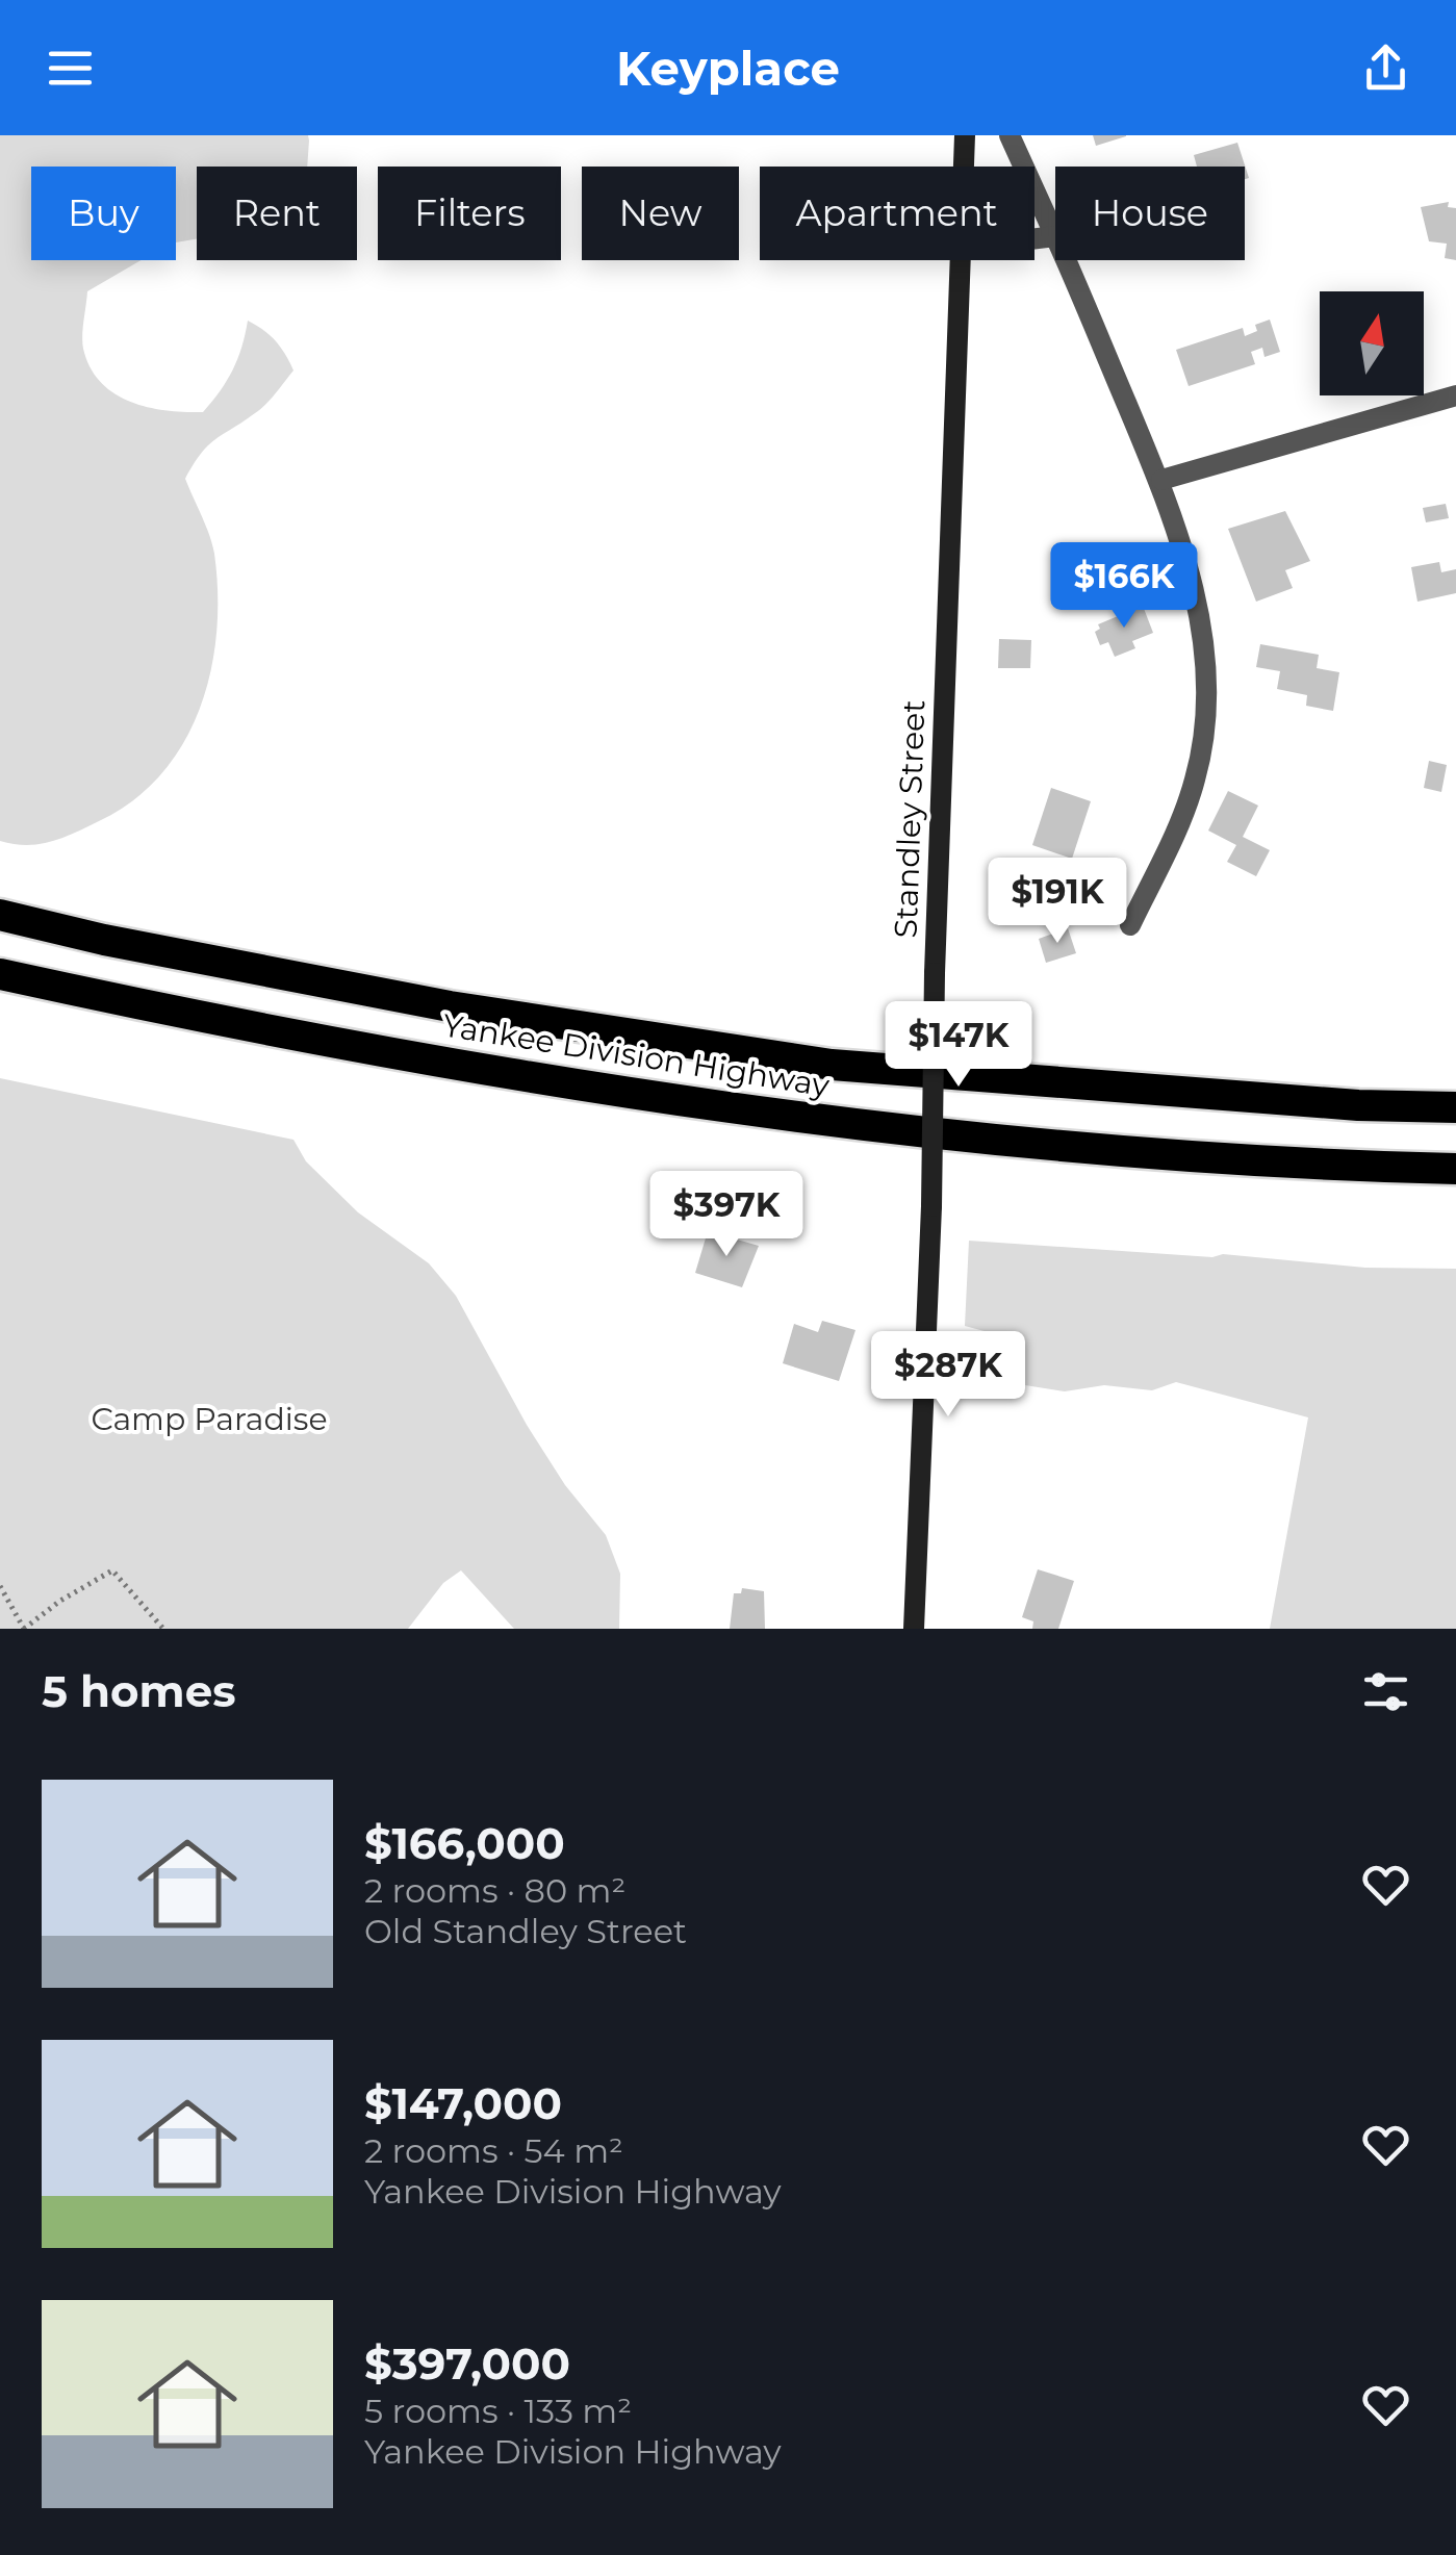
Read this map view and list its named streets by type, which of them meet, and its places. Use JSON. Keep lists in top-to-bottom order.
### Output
{
  "streets": {
    "highway": ["Yankee Division Highway"],
    "street": ["Standley Street"]
  },
  "parks": ["Camp Paradise"],
  "north": "top",
  "page": {
    "header": "Keyplace",
    "chip": [
      "Buy",
      "Rent",
      "Filters",
      "New",
      "Apartment",
      "House"
    ],
    "price": [
      "$166K",
      "$191K",
      "$147K",
      "$397K",
      "$287K"
    ],
    "heading": "5 homes",
    "list": [
      {
        "name": "$166,000",
        "note": "2 rooms · 80 m² · Old Standley Street"
      },
      {
        "name": "$147,000",
        "note": "2 rooms · 54 m² · Yankee Division Highway"
      },
      {
        "name": "$397,000",
        "note": "5 rooms · 133 m² · Yankee Division Highway"
      }
    ]
  }
}
